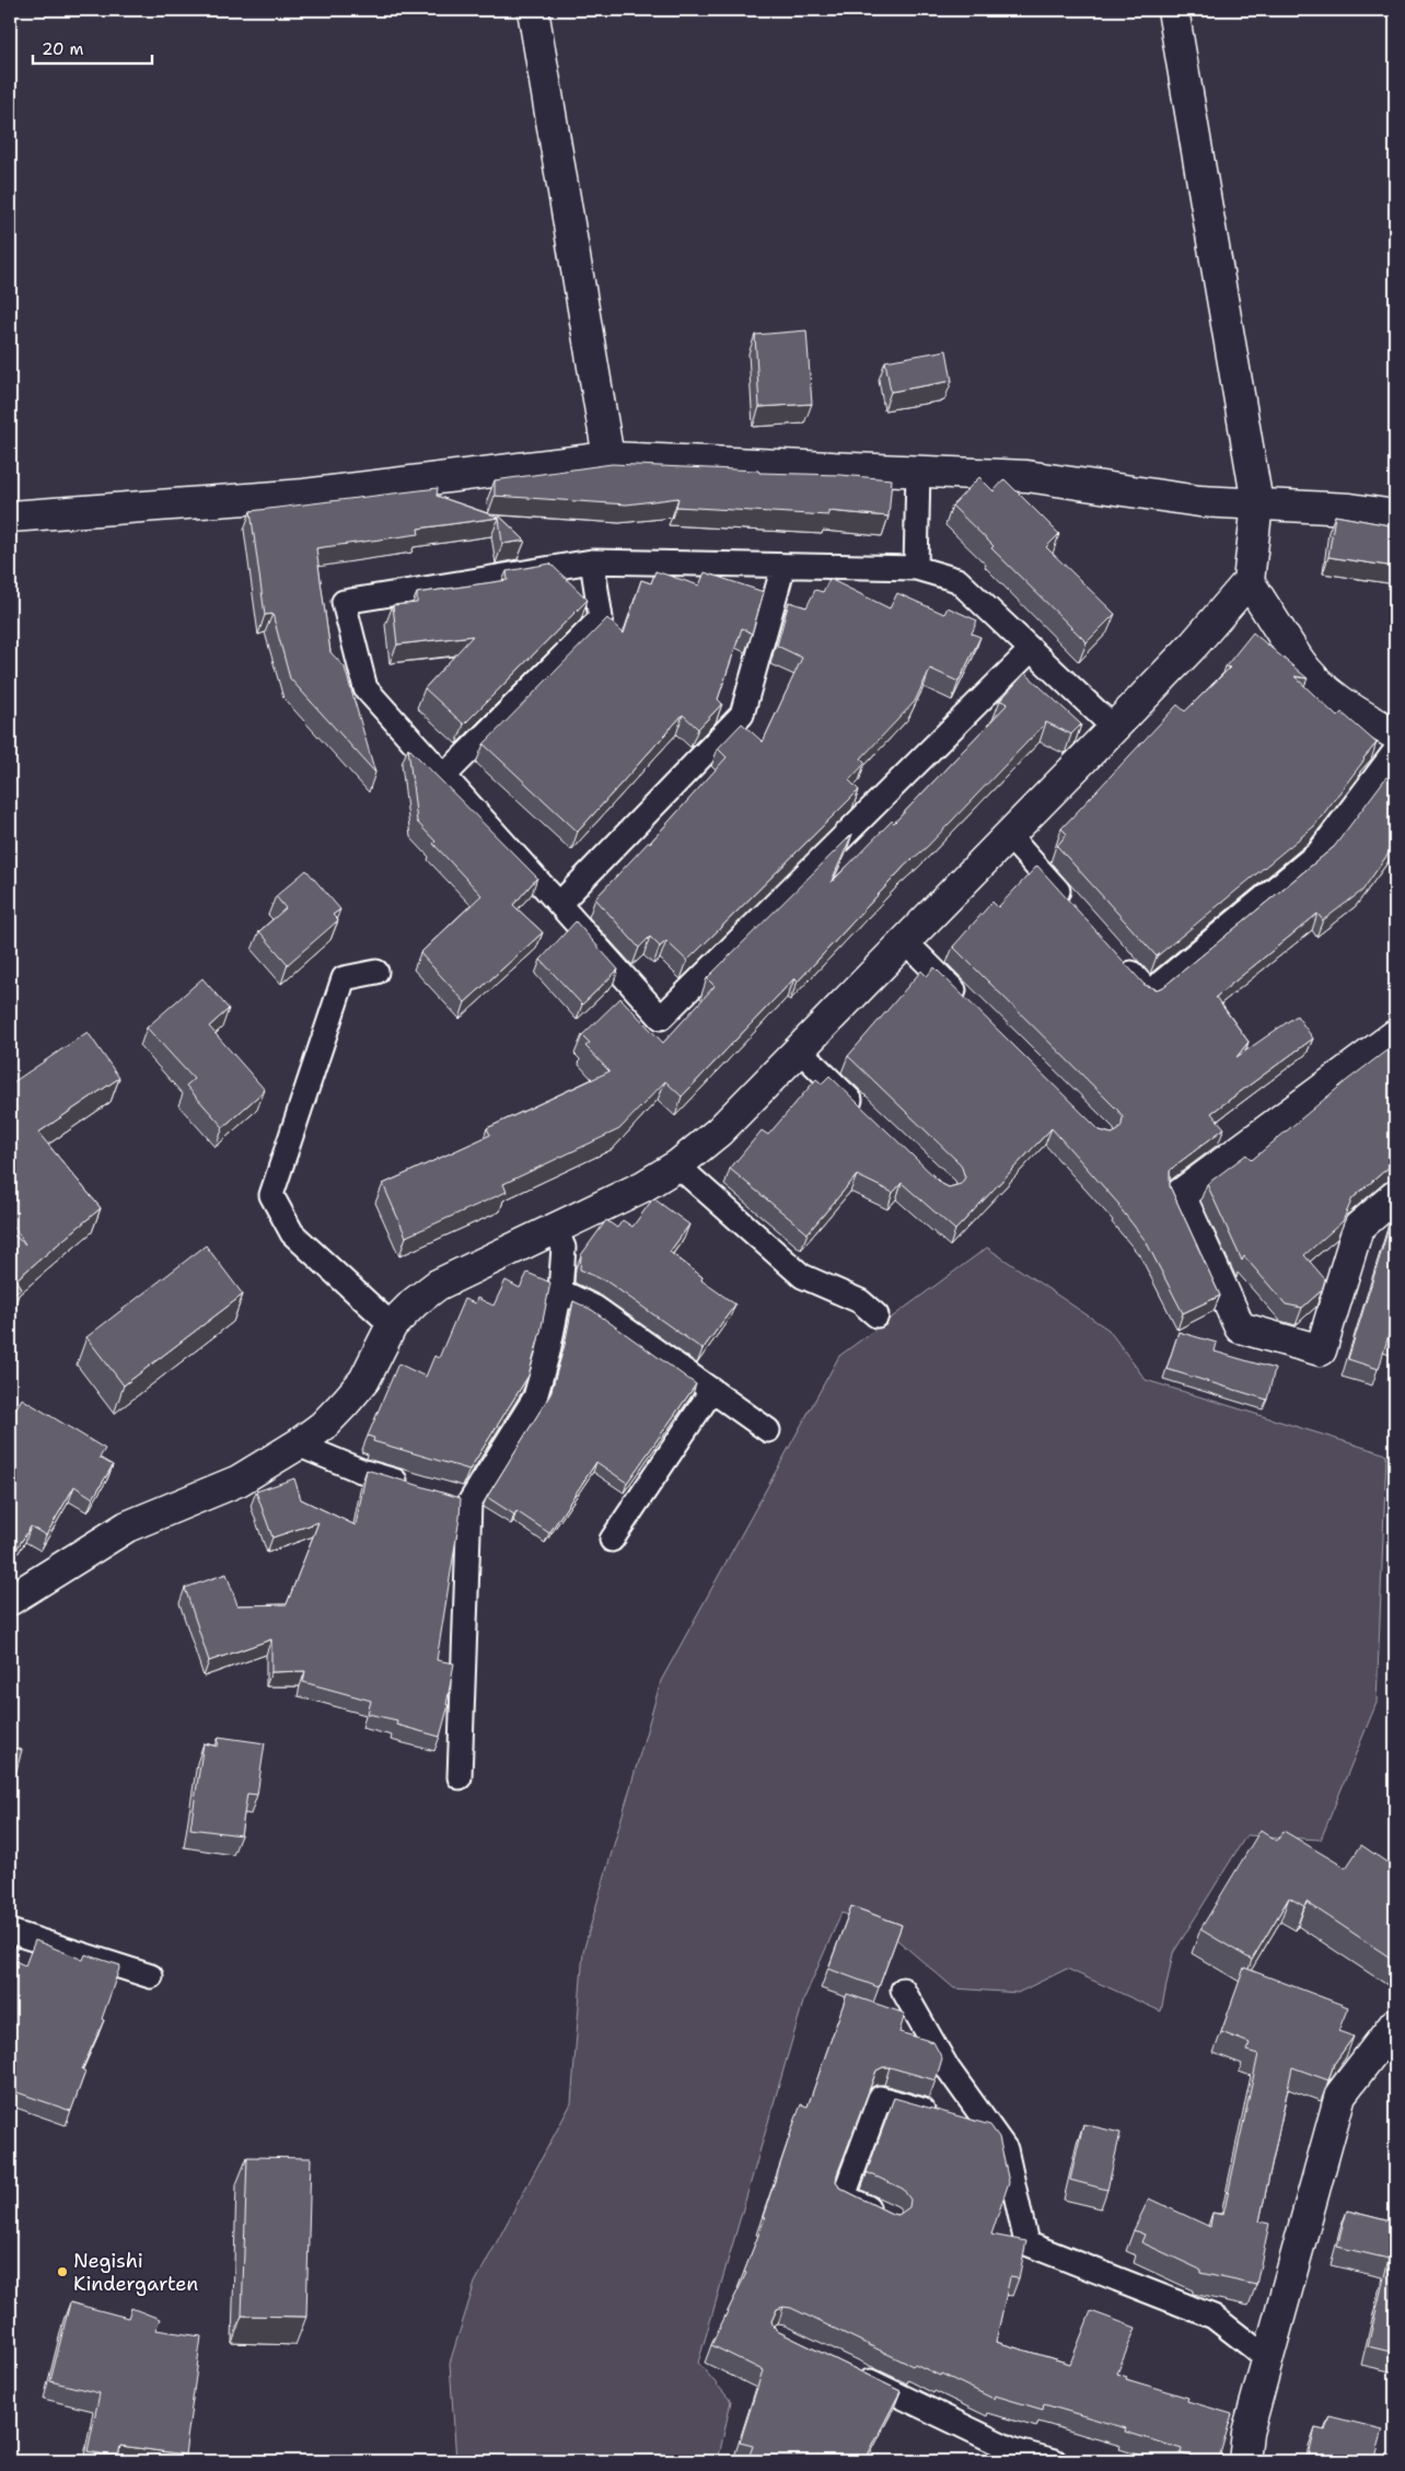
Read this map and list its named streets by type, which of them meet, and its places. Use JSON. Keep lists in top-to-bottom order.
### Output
{
  "places": ["Negishi Kindergarten"],
  "scale_bar": "20 m"
}
